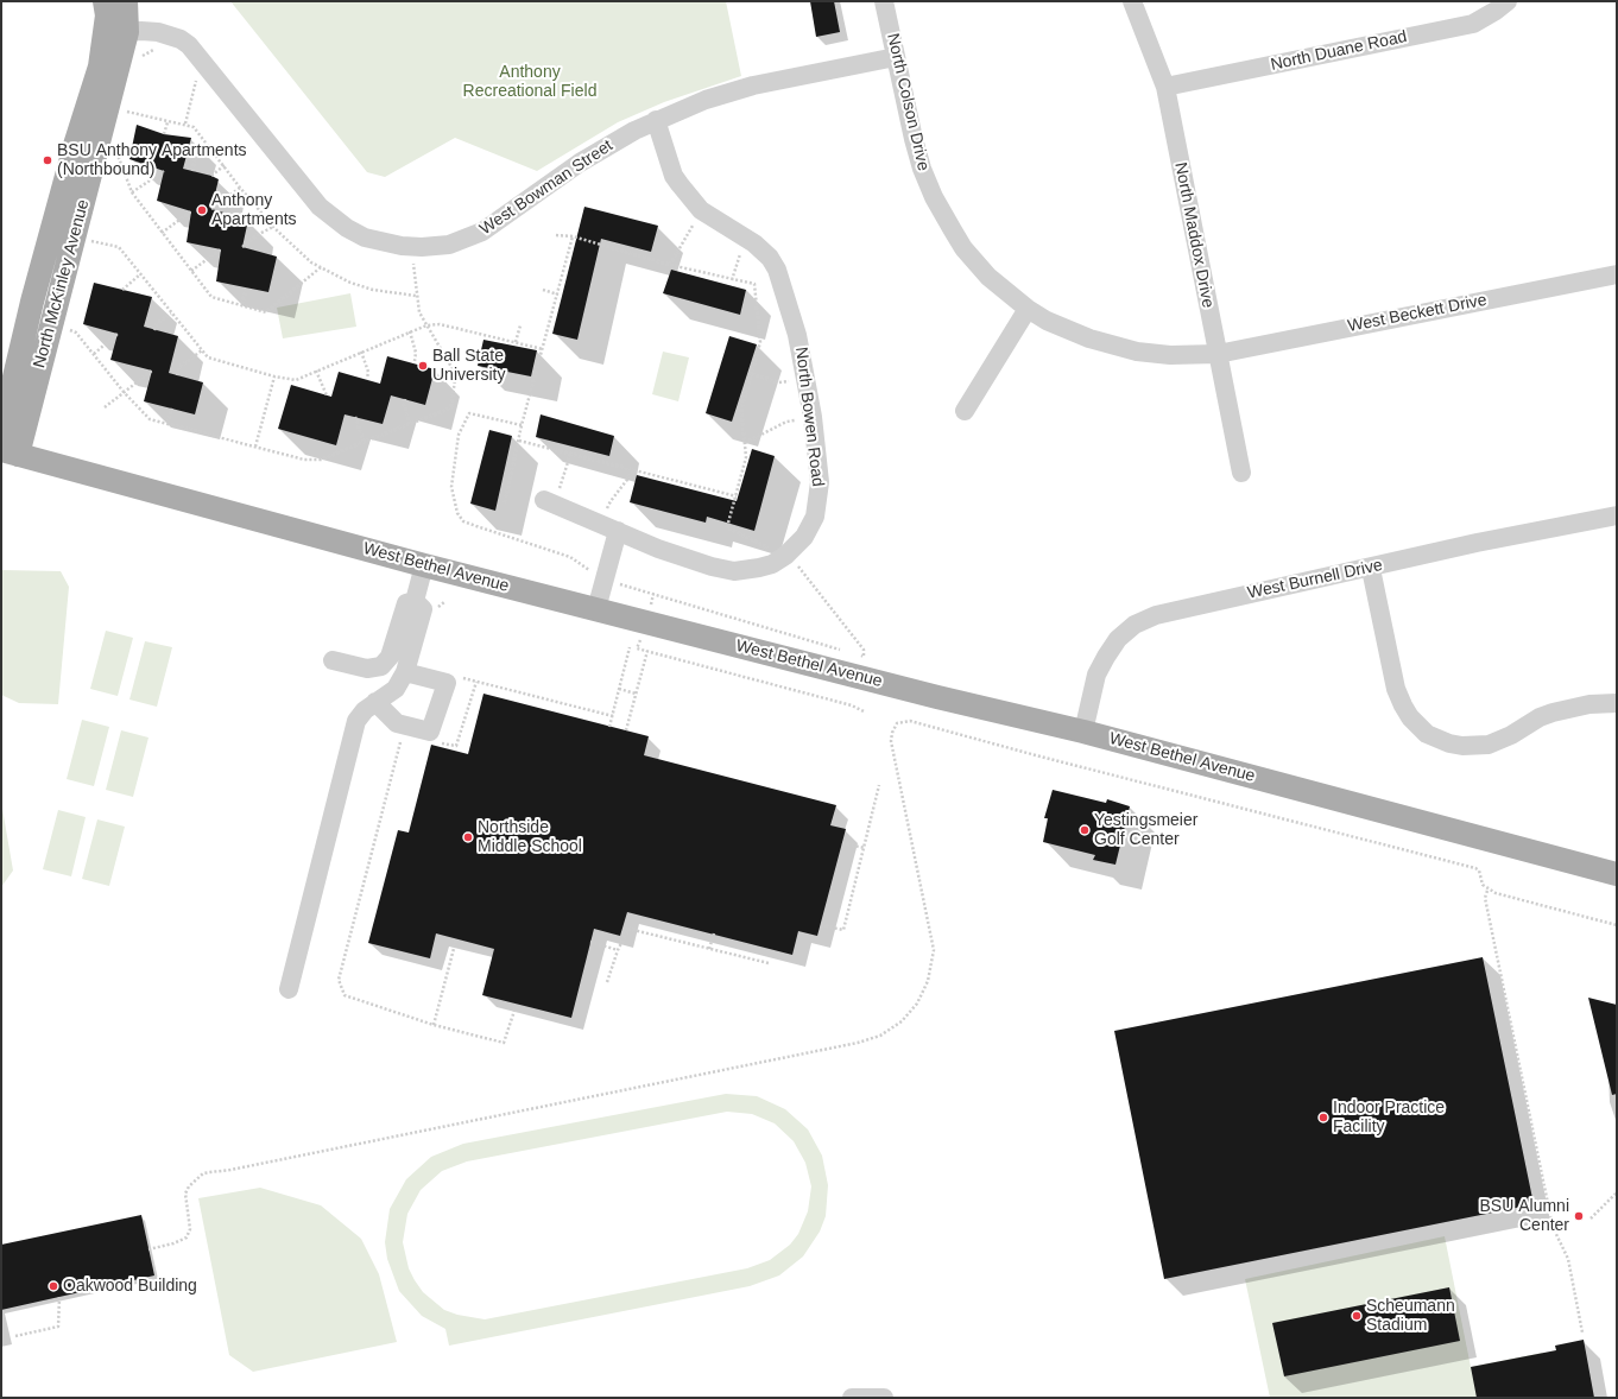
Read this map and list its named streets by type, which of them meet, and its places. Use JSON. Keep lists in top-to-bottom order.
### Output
{
  "streets": {
    "main road": ["North McKinley Avenue", "West Bethel Avenue"],
    "street": [
      "North Duane Road",
      "North Colson Drive",
      "West Bowman Street",
      "North Maddox Drive",
      "West Beckett Drive",
      "North Bowen Road",
      "West Burnell Drive"
    ]
  },
  "crossings": [
    ["North Duane Road", "North Maddox Drive"],
    ["North Colson Drive", "West Bowman Street"],
    ["North Colson Drive", "North Maddox Drive"],
    ["North Colson Drive", "West Beckett Drive"],
    ["West Bowman Street", "North McKinley Avenue"],
    ["West Bowman Street", "North Bowen Road"],
    ["North Maddox Drive", "West Beckett Drive"],
    ["North McKinley Avenue", "West Bethel Avenue"],
    ["West Bethel Avenue", "West Burnell Drive"]
  ],
  "parks": ["Anthony Recreational Field"],
  "places": [
    "BSU Anthony Apartments (Northbound)",
    "Anthony Apartments",
    "Ball State University",
    "Yestingsmeier Golf Center",
    "Northside Middle School",
    "Indoor Practice Facility",
    "BSU Alumni Center",
    "Oakwood Building",
    "Scheumann Stadium"
  ]
}
